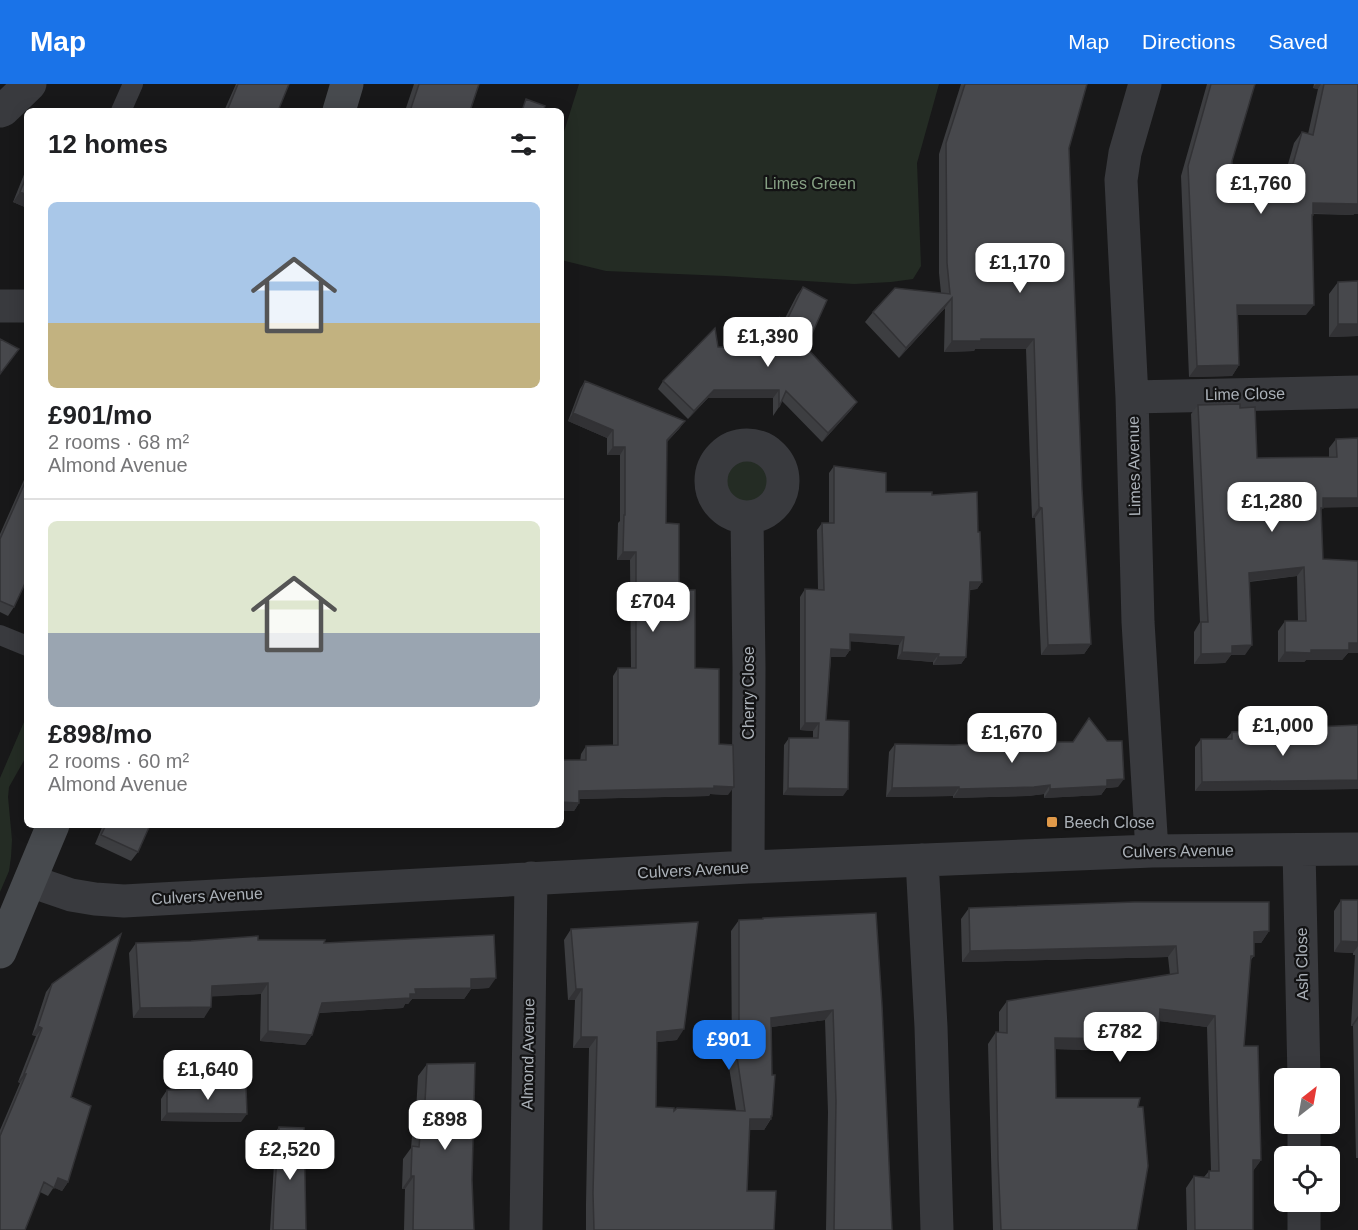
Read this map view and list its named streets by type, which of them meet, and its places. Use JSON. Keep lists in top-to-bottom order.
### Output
{
  "streets": {
    "street": [
      "Lime Close",
      "Limes Avenue",
      "Cherry Close",
      "Culvers Avenue",
      "Ash Close",
      "Almond Avenue"
    ]
  },
  "crossings": [
    ["Lime Close", "Limes Avenue"],
    ["Limes Avenue", "Culvers Avenue"],
    ["Cherry Close", "Culvers Avenue"],
    ["Culvers Avenue", "Ash Close"],
    ["Culvers Avenue", "Almond Avenue"]
  ],
  "parks": ["Limes Green"],
  "places": {
    "transit": ["Beech Close"]
  },
  "north": "top right",
  "page": {
    "header": "Map",
    "nav": ["Map", "Directions", "Saved"],
    "heading": "12 homes",
    "price": [
      "£1,760",
      "£1,170",
      "£1,390",
      "£1,280",
      "£704",
      "£1,000",
      "£1,670",
      "£782",
      "£901",
      "£1,640",
      "£898",
      "£2,520"
    ],
    "list": [
      {
        "name": "£901/mo",
        "note": "2 rooms · 68 m² · Almond Avenue"
      },
      {
        "name": "£898/mo",
        "note": "2 rooms · 60 m² · Almond Avenue"
      }
    ]
  }
}
